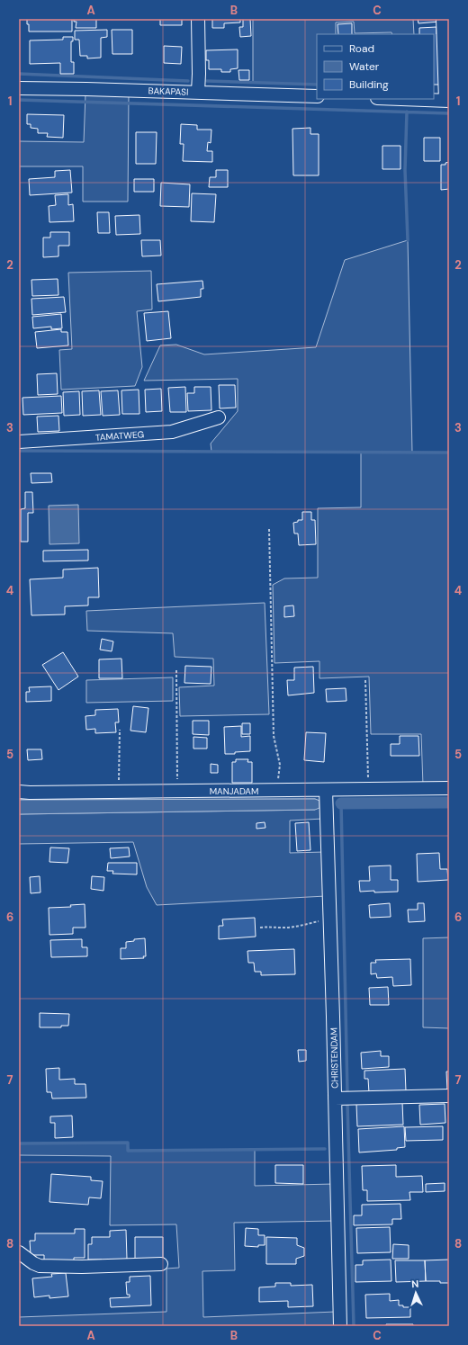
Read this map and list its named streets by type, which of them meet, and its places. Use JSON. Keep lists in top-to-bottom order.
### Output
{
  "streets": {
    "street": [
      "BAKAPASI",
      "TAMATWEG",
      "MANJADAM",
      "CHRISTENDAM"
    ]
  },
  "crossings": [
    ["MANJADAM", "CHRISTENDAM"]
  ],
  "legend": ["Road", "Water", "Building"],
  "north": "top",
  "grid": {
    "columns": ["A", "B", "C"],
    "rows": [
      "1",
      "2",
      "3",
      "4",
      "5",
      "6",
      "7",
      "8"
    ]
  }
}
